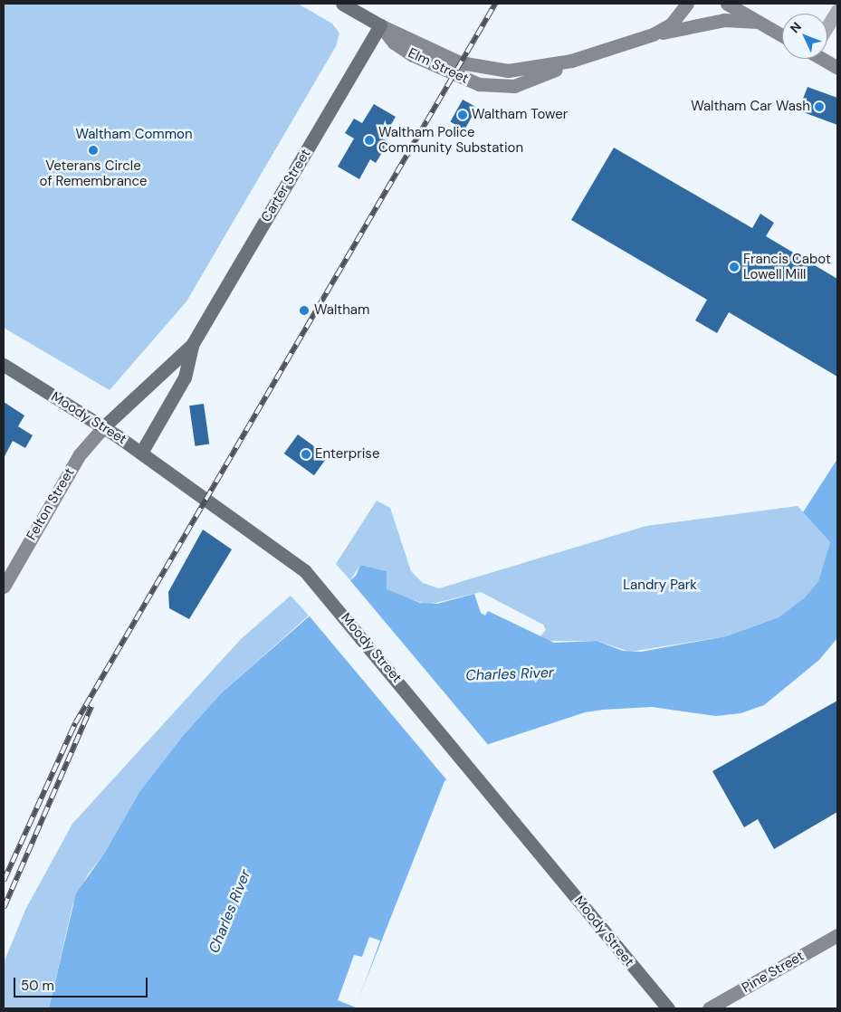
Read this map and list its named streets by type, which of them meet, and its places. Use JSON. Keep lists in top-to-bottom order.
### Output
{
  "streets": {
    "main road": ["Elm Street", "Carter Street", "Moody Street"],
    "street": ["Felton Street", "Pine Street"]
  },
  "crossings": [
    ["Elm Street", "Carter Street"],
    ["Carter Street", "Moody Street"],
    ["Carter Street", "Felton Street"],
    ["Moody Street", "Felton Street"]
  ],
  "water": ["Charles River"],
  "parks": ["Waltham Common", "Landry Park"],
  "places": [
    "Waltham Car Wash",
    "Waltham Tower",
    "Waltham Police Community Substation",
    "Veterans Circle of Remembrance",
    "Francis Cabot Lowell Mill",
    "Waltham",
    "Enterprise"
  ],
  "scale_bar": "50 m",
  "north": "top left"
}
